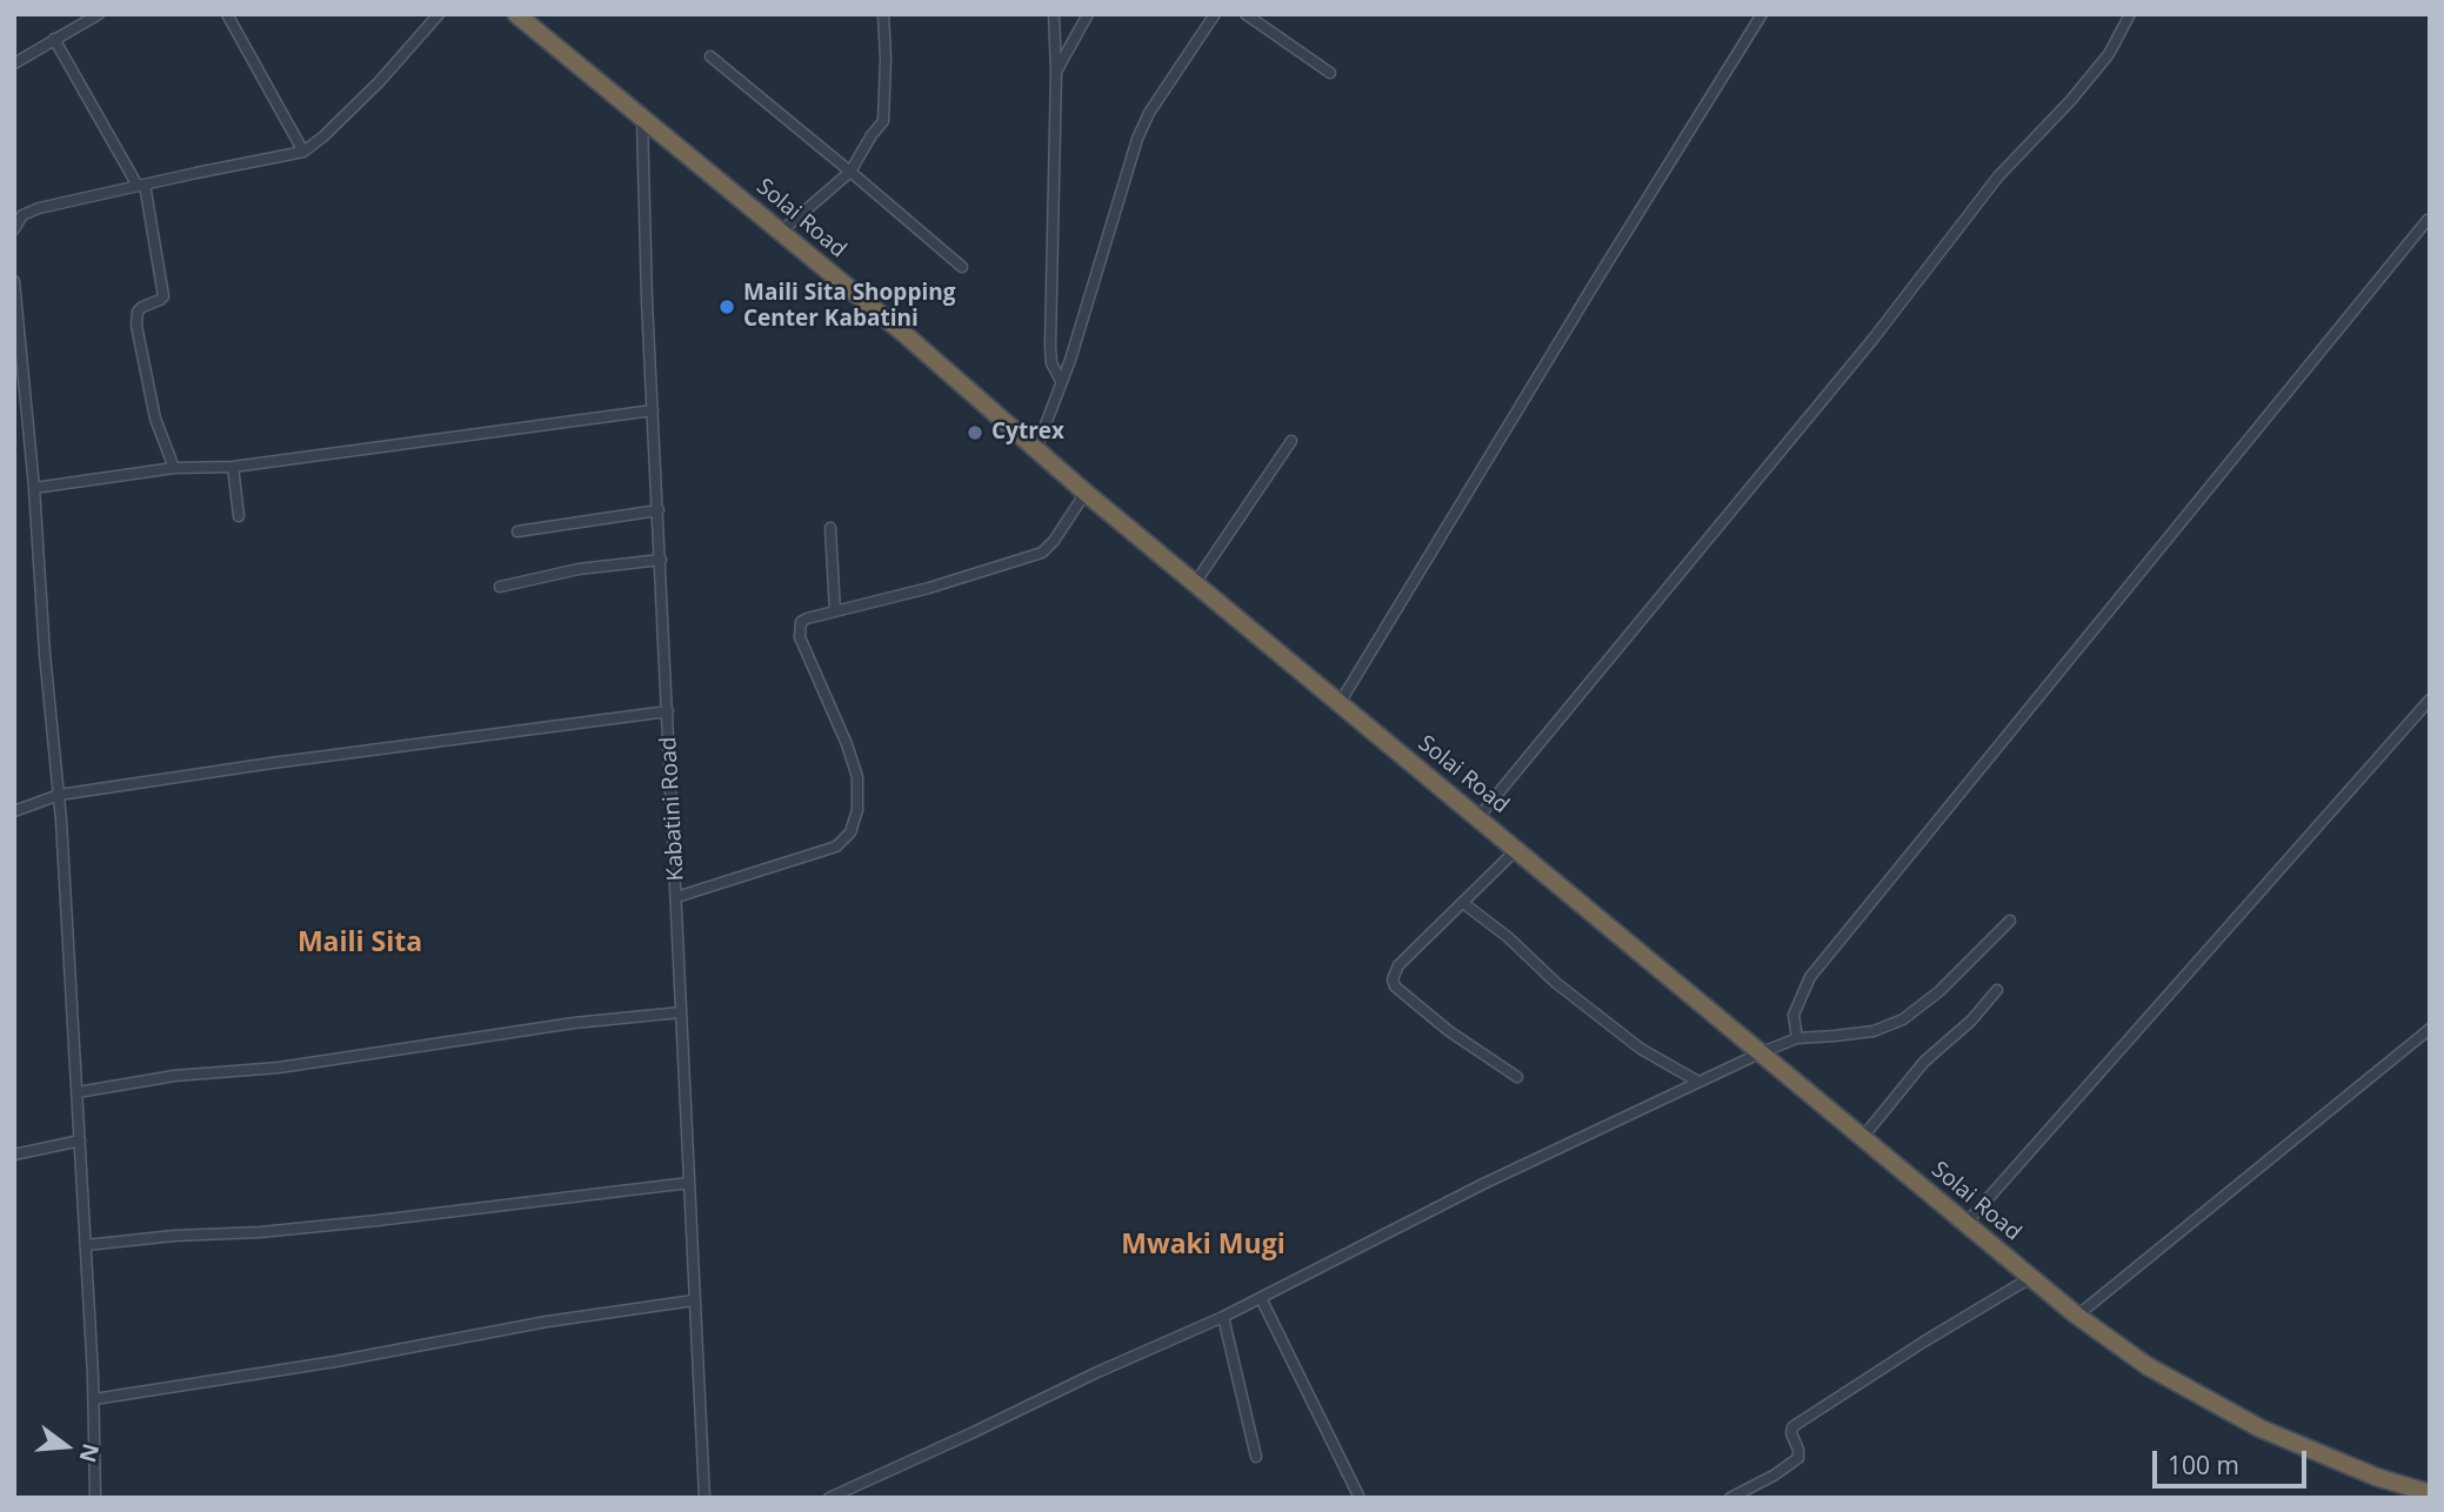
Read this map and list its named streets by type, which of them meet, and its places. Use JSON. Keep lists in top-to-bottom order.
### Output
{
  "streets": {
    "highway": ["Solai Road"],
    "street": ["Kabatini Road"]
  },
  "crossings": [
    ["Solai Road", "Kabatini Road"]
  ],
  "districts": ["Maili Sita", "Mwaki Mugi"],
  "places": ["Maili Sita Shopping Center Kabatini", "Cytrex"],
  "scale_bar": "100 m",
  "north": "right"
}
